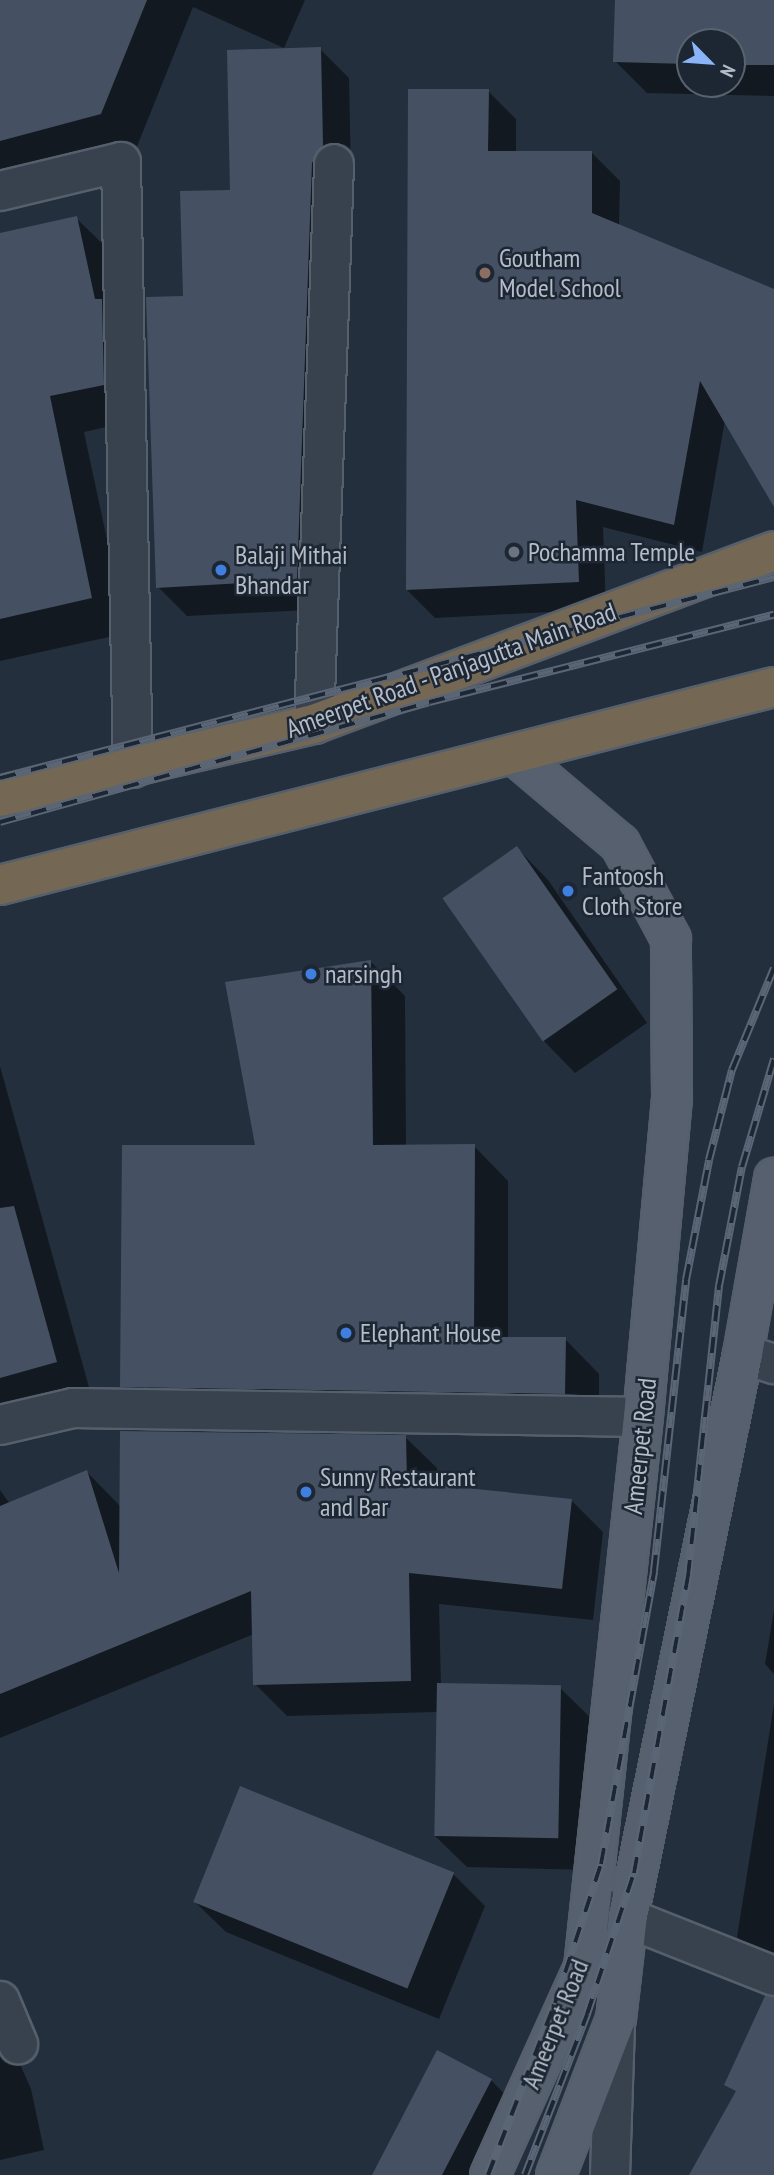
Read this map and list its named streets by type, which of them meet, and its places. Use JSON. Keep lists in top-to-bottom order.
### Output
{
  "streets": {
    "highway": ["Ameerpet Road - Panjagutta Main Road"],
    "main road": ["Ameerpet Road"]
  },
  "places": [
    "Goutham Model School",
    "Pochamma Temple",
    "Balaji Mithai Bhandar",
    "Fantoosh Cloth Store",
    "narsingh",
    "Elephant House",
    "Sunny Restaurant and Bar"
  ],
  "north": "bottom right"
}
